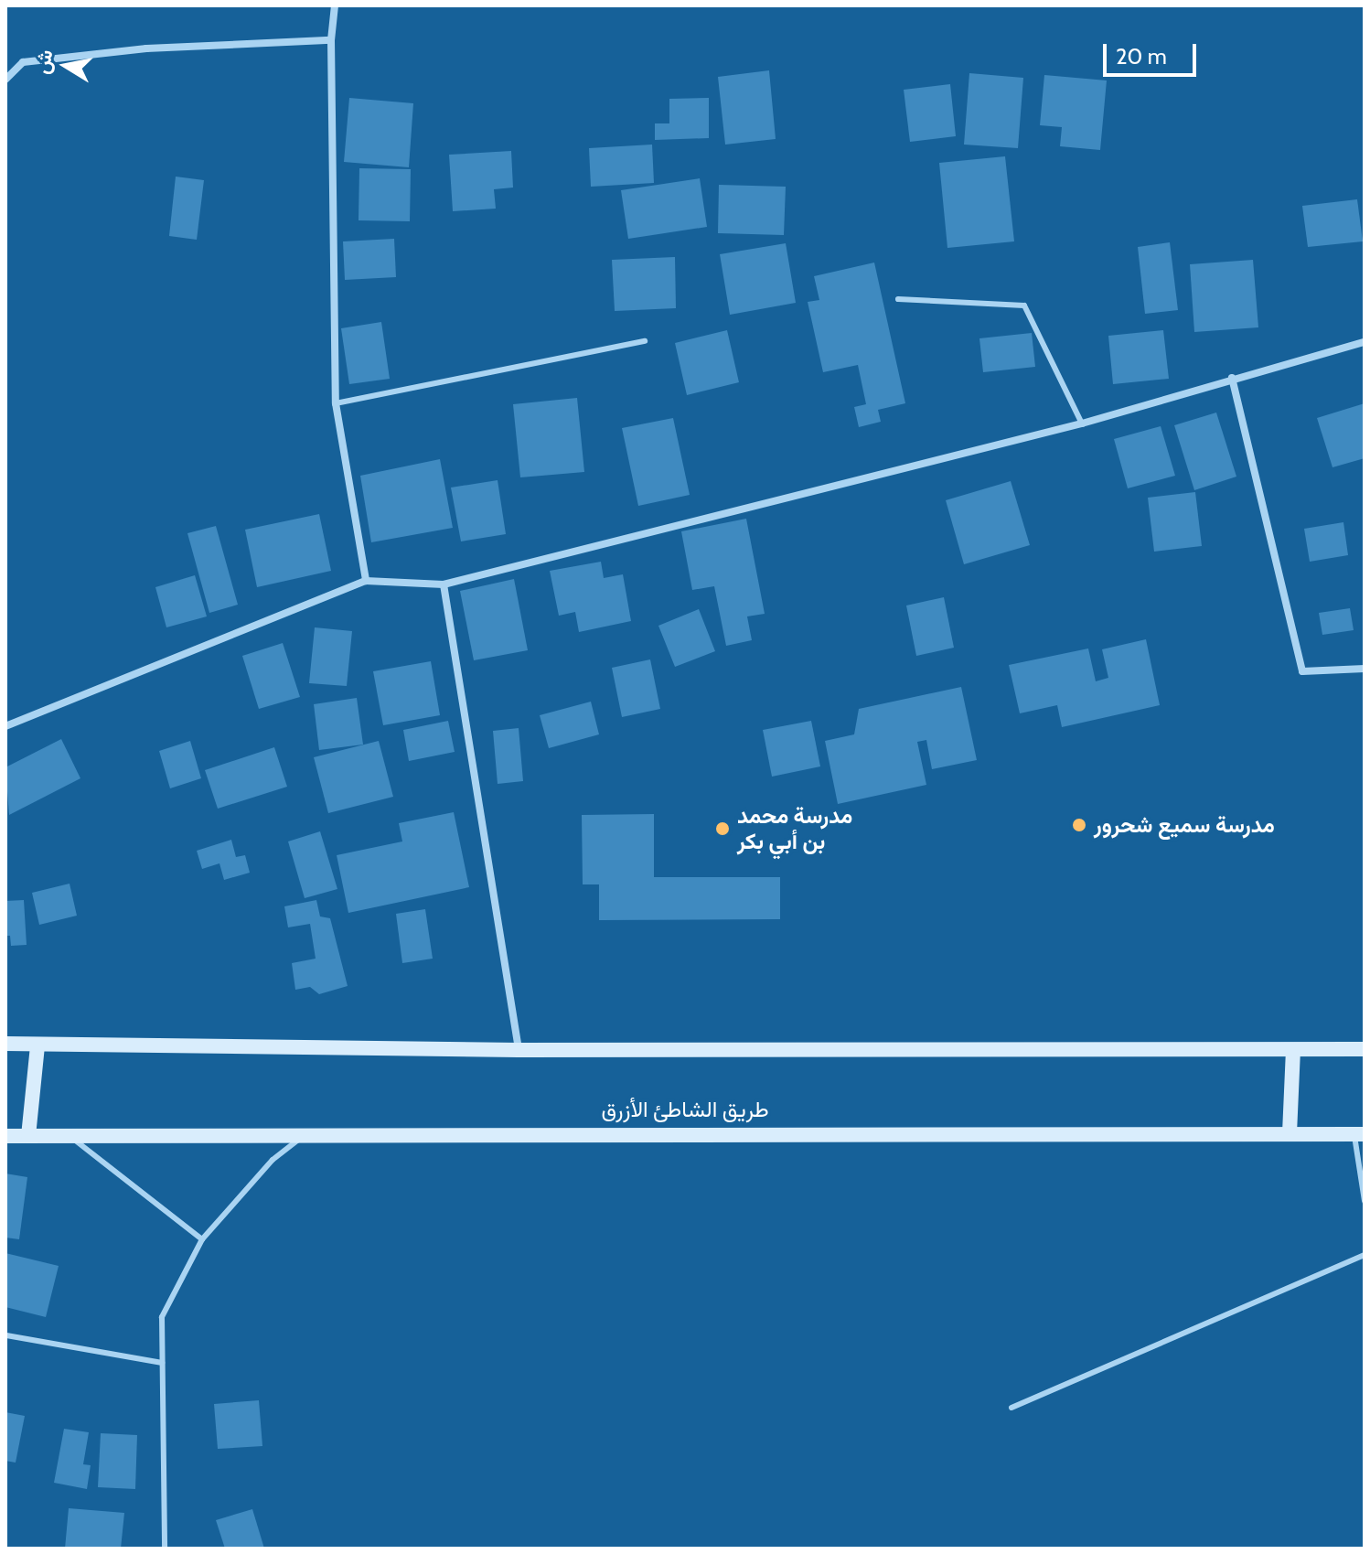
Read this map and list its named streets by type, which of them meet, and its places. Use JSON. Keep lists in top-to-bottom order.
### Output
{
  "streets": {
    "main road": ["طريق الشاطئ الأزرق"]
  },
  "places": ["مدرسة سميع شحرور", "مدرسة محمد بن أبي بكر"],
  "scale_bar": "20 m",
  "north": "left"
}
